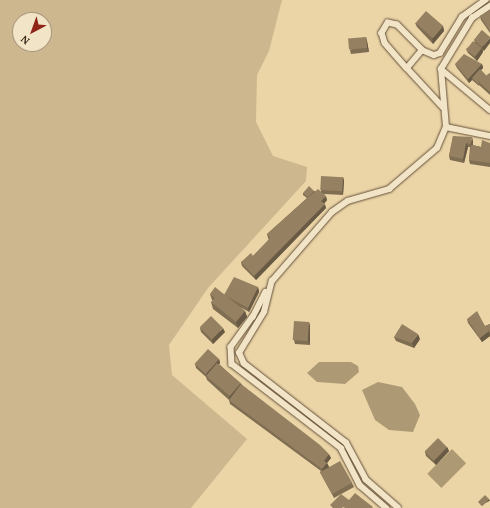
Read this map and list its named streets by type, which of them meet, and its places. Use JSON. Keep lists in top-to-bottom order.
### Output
{
  "north": "bottom left"
}
